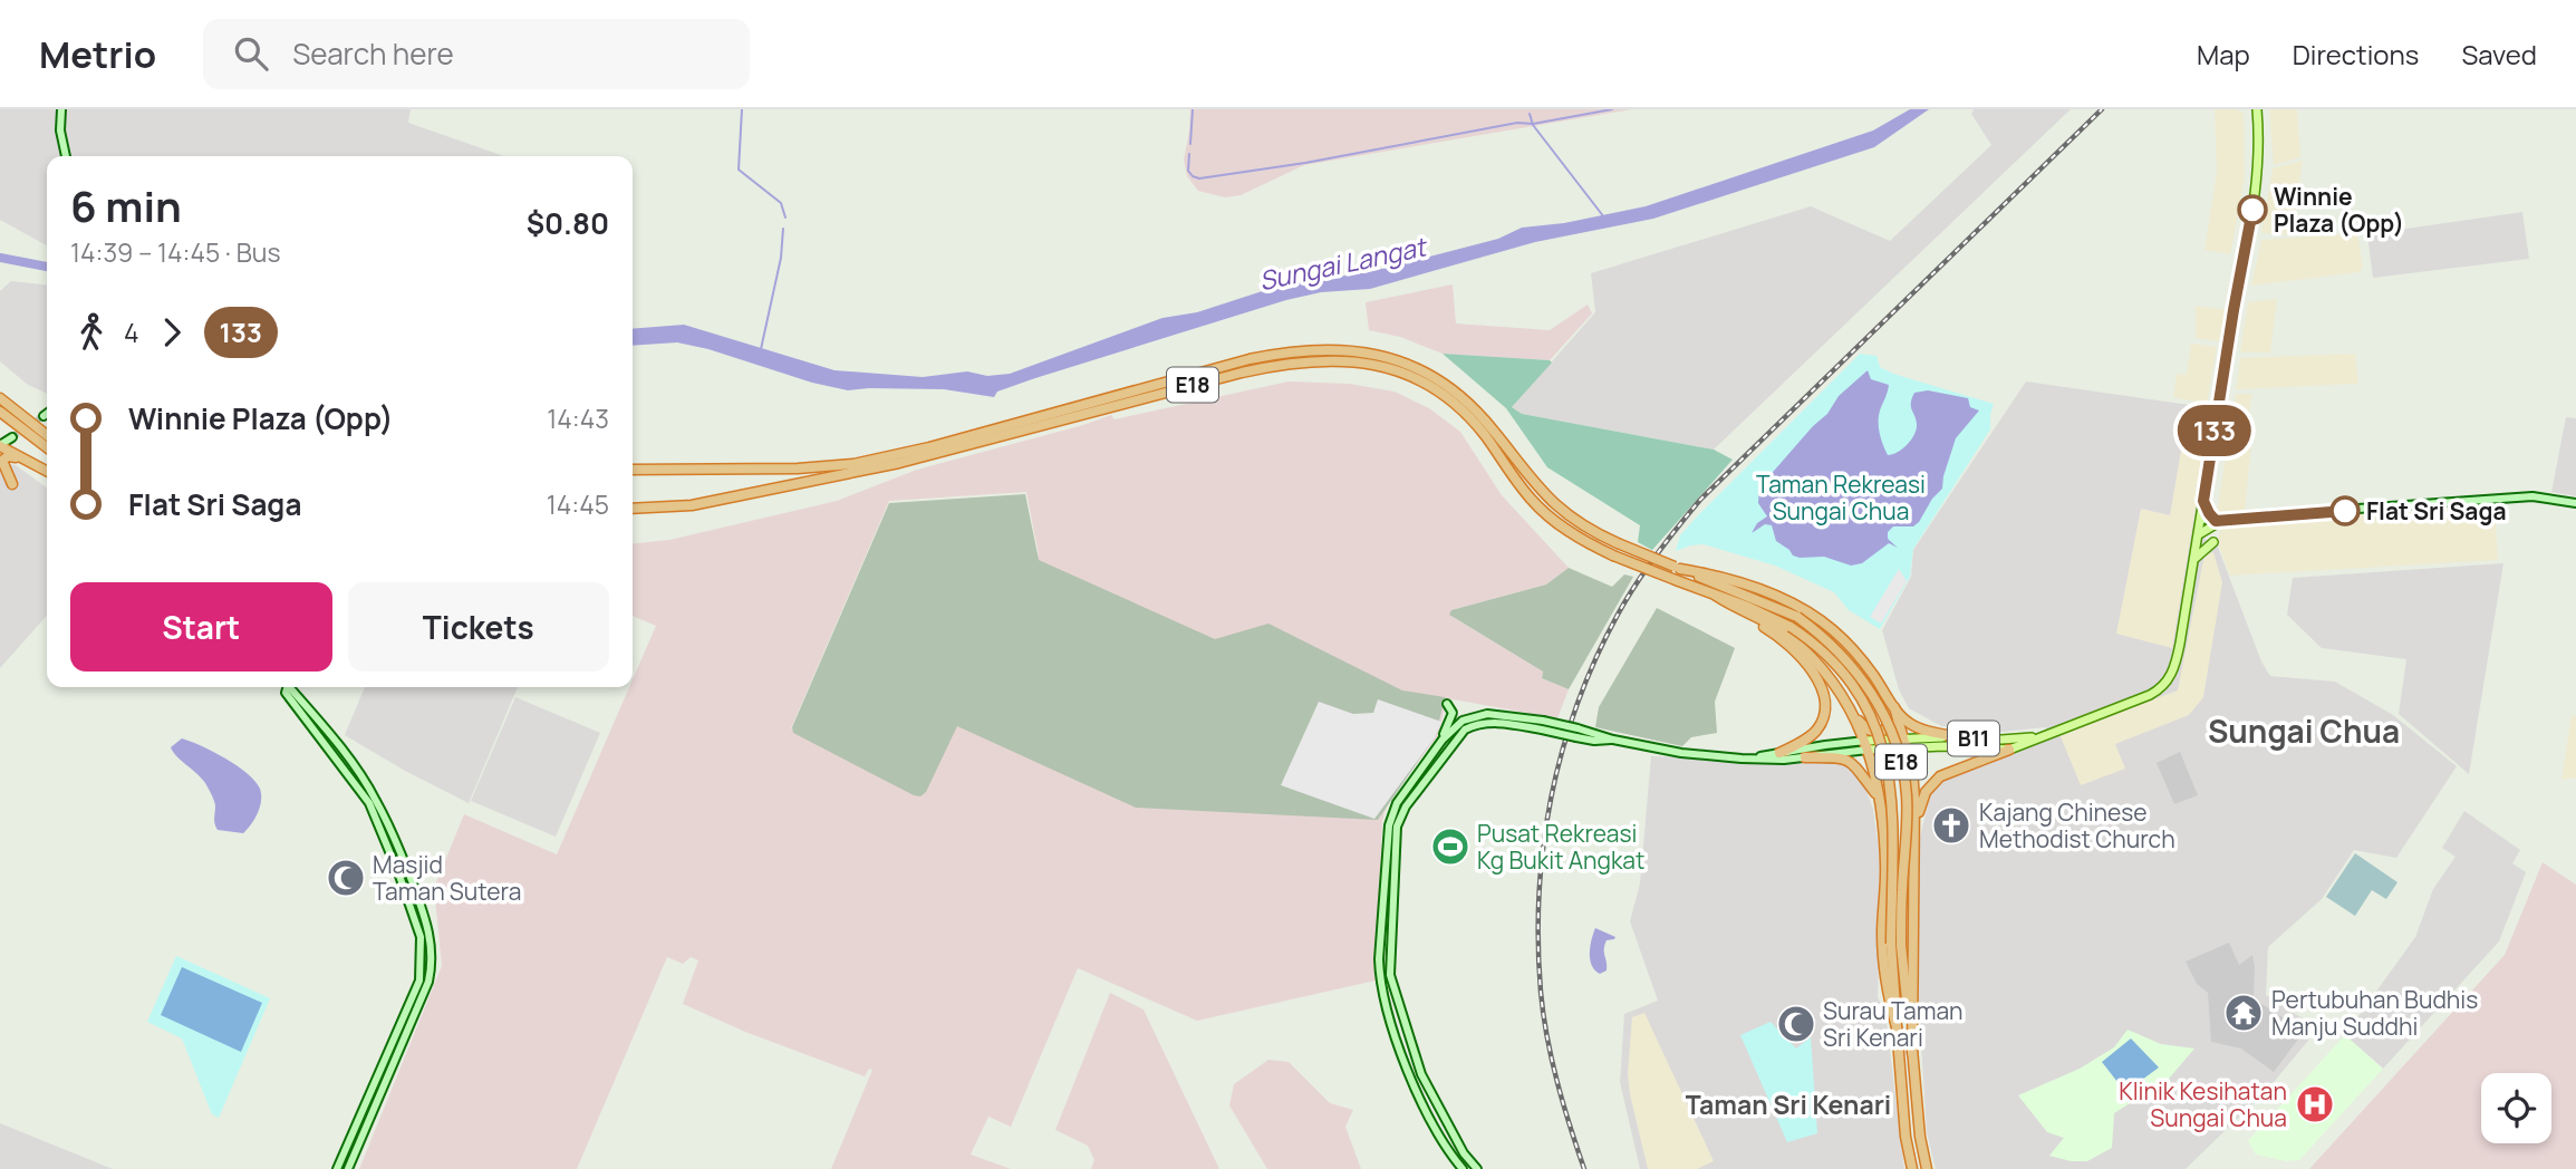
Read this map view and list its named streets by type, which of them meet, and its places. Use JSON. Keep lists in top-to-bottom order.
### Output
{
  "streets": {
    "highway": ["E18"],
    "main road": ["B11"]
  },
  "districts": ["Sungai Chua", "Taman Sri Kenari"],
  "water": ["Sungai Langat"],
  "parks": ["Taman Rekreasi Sungai Chua"],
  "places": {
    "other": ["Winnie Plaza (Opp)", "Flat Sri Saga"],
    "church": ["Kajang Chinese Methodist Church"],
    "sports": ["Pusat Rekreasi Kg Bukit Angkat"],
    "mosque": ["Masjid Taman Sutera", "Surau Taman Sri Kenari"],
    "temple": ["Pertubuhan Budhis Manju Suddhi"],
    "hospital": ["Klinik Kesihatan Sungai Chua"]
  },
  "lines": ["bus line 133"],
  "page": {
    "header": "Metrio",
    "search": "Search here",
    "nav": ["Map", "Directions", "Saved"],
    "on_map": "133",
    "heading": ["6 min", "14:39 – 14:45 · Bus", "$0.80"],
    "legs": ["4", "133"],
    "list": [
      {
        "name": "Winnie Plaza (Opp)",
        "value": "14:43"
      },
      {
        "name": "Flat Sri Saga",
        "value": "14:45"
      }
    ],
    "buttons": ["Start", "Tickets"]
  }
}
